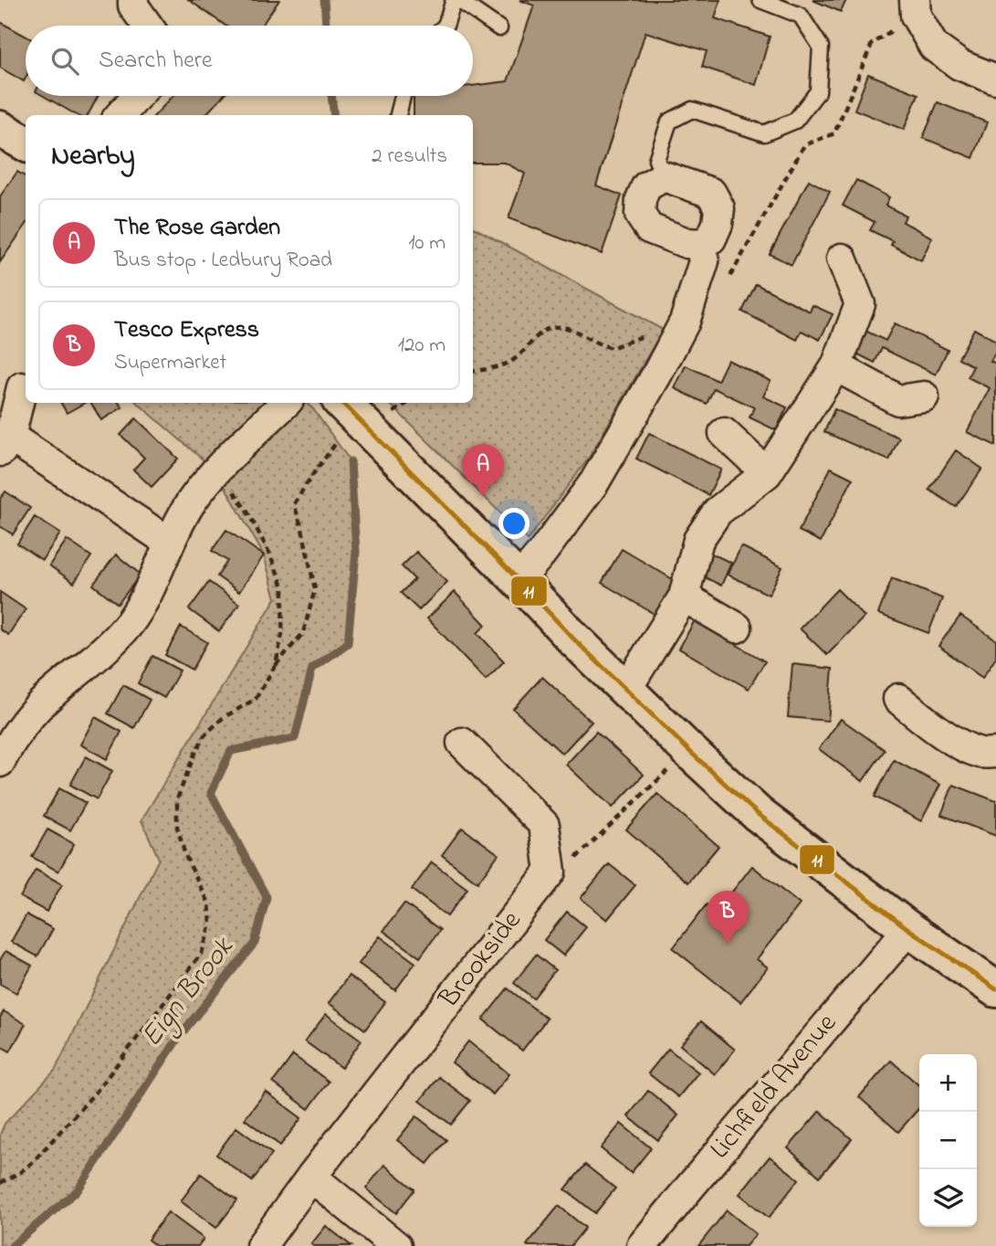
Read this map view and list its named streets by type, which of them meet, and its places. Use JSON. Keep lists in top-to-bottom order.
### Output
{
  "streets": {
    "street": ["Brookside", "Lichfield Avenue"]
  },
  "water": ["Eign Brook"],
  "lines": ["transit line 11"],
  "page": {
    "search": "Search here",
    "heading": ["Nearby", "2 results"],
    "list": [
      {
        "mark": "A",
        "name": "The Rose Garden",
        "note": "Bus stop · Ledbury Road",
        "value": "10 m"
      },
      {
        "mark": "B",
        "name": "Tesco Express",
        "note": "Supermarket",
        "value": "120 m"
      }
    ],
    "pins": ["A", "B"],
    "map_buttons": ["+", "−"]
  }
}
